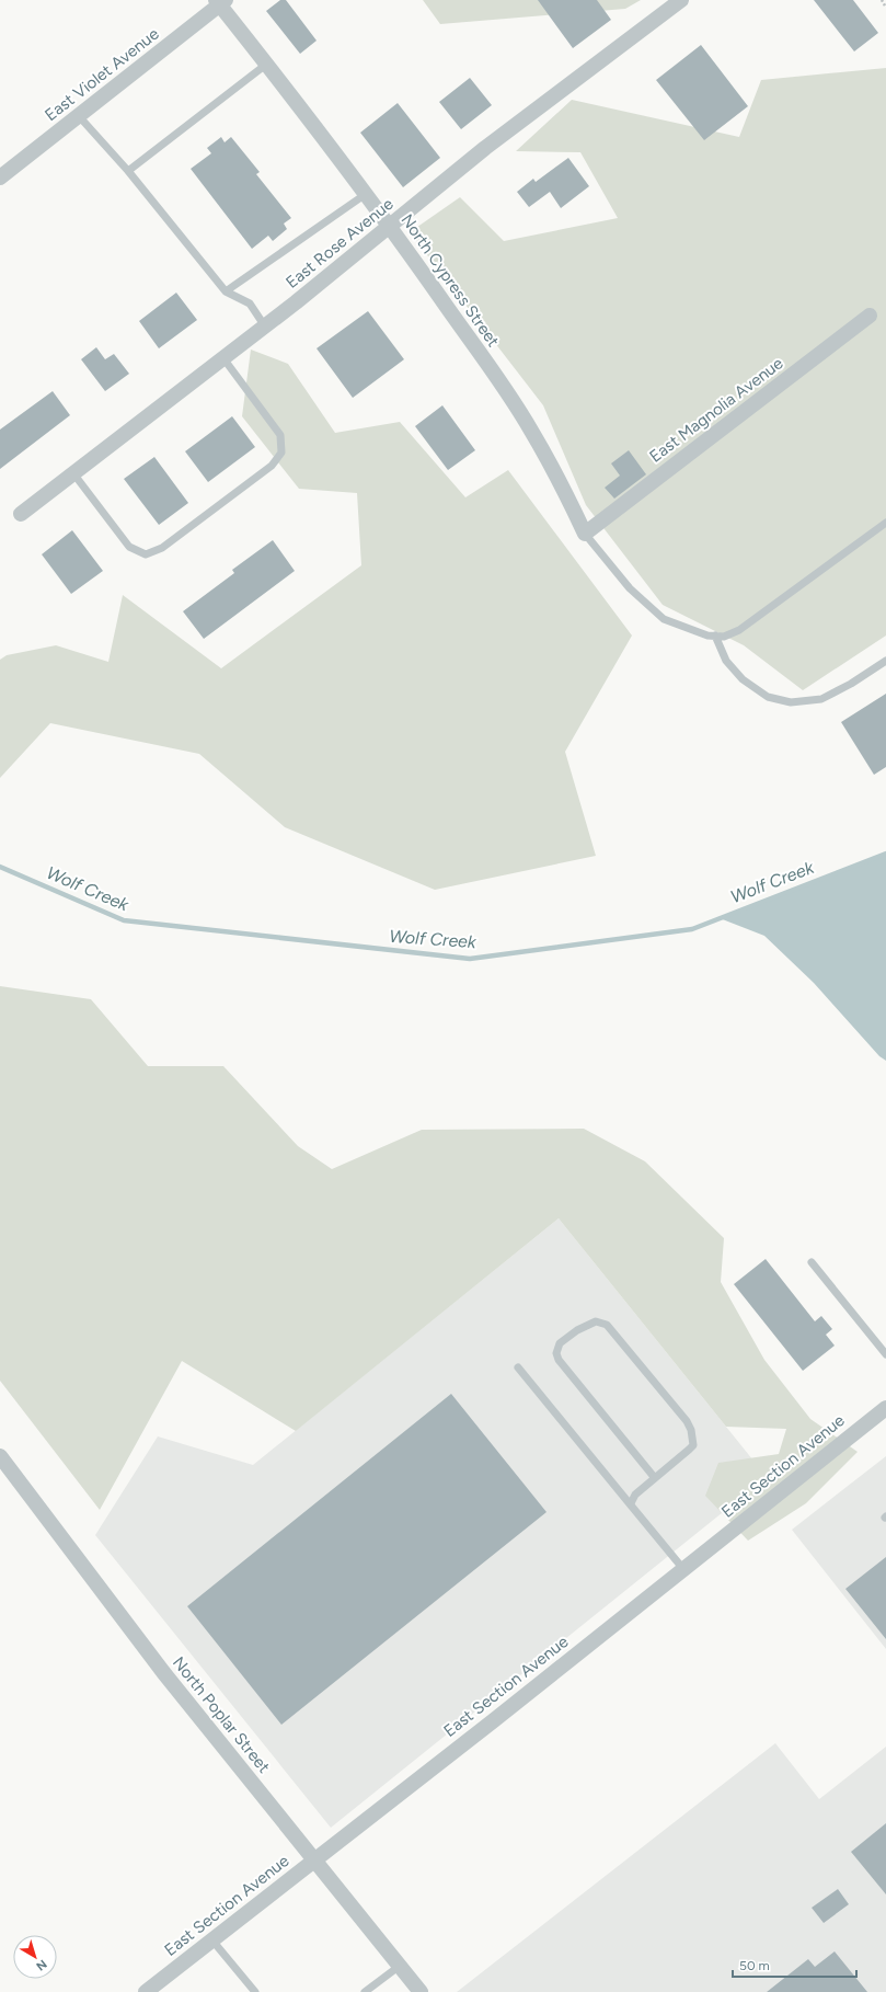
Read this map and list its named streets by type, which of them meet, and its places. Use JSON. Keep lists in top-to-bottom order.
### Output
{
  "streets": {
    "street": [
      "East Violet Avenue",
      "East Rose Avenue",
      "North Cypress Street",
      "East Magnolia Avenue",
      "East Section Avenue",
      "North Poplar Street"
    ]
  },
  "crossings": [
    ["East Violet Avenue", "North Cypress Street"],
    ["East Rose Avenue", "North Cypress Street"],
    ["North Cypress Street", "East Magnolia Avenue"],
    ["East Section Avenue", "North Poplar Street"]
  ],
  "water": ["Wolf Creek"],
  "scale_bar": "50 m",
  "north": "bottom right"
}
